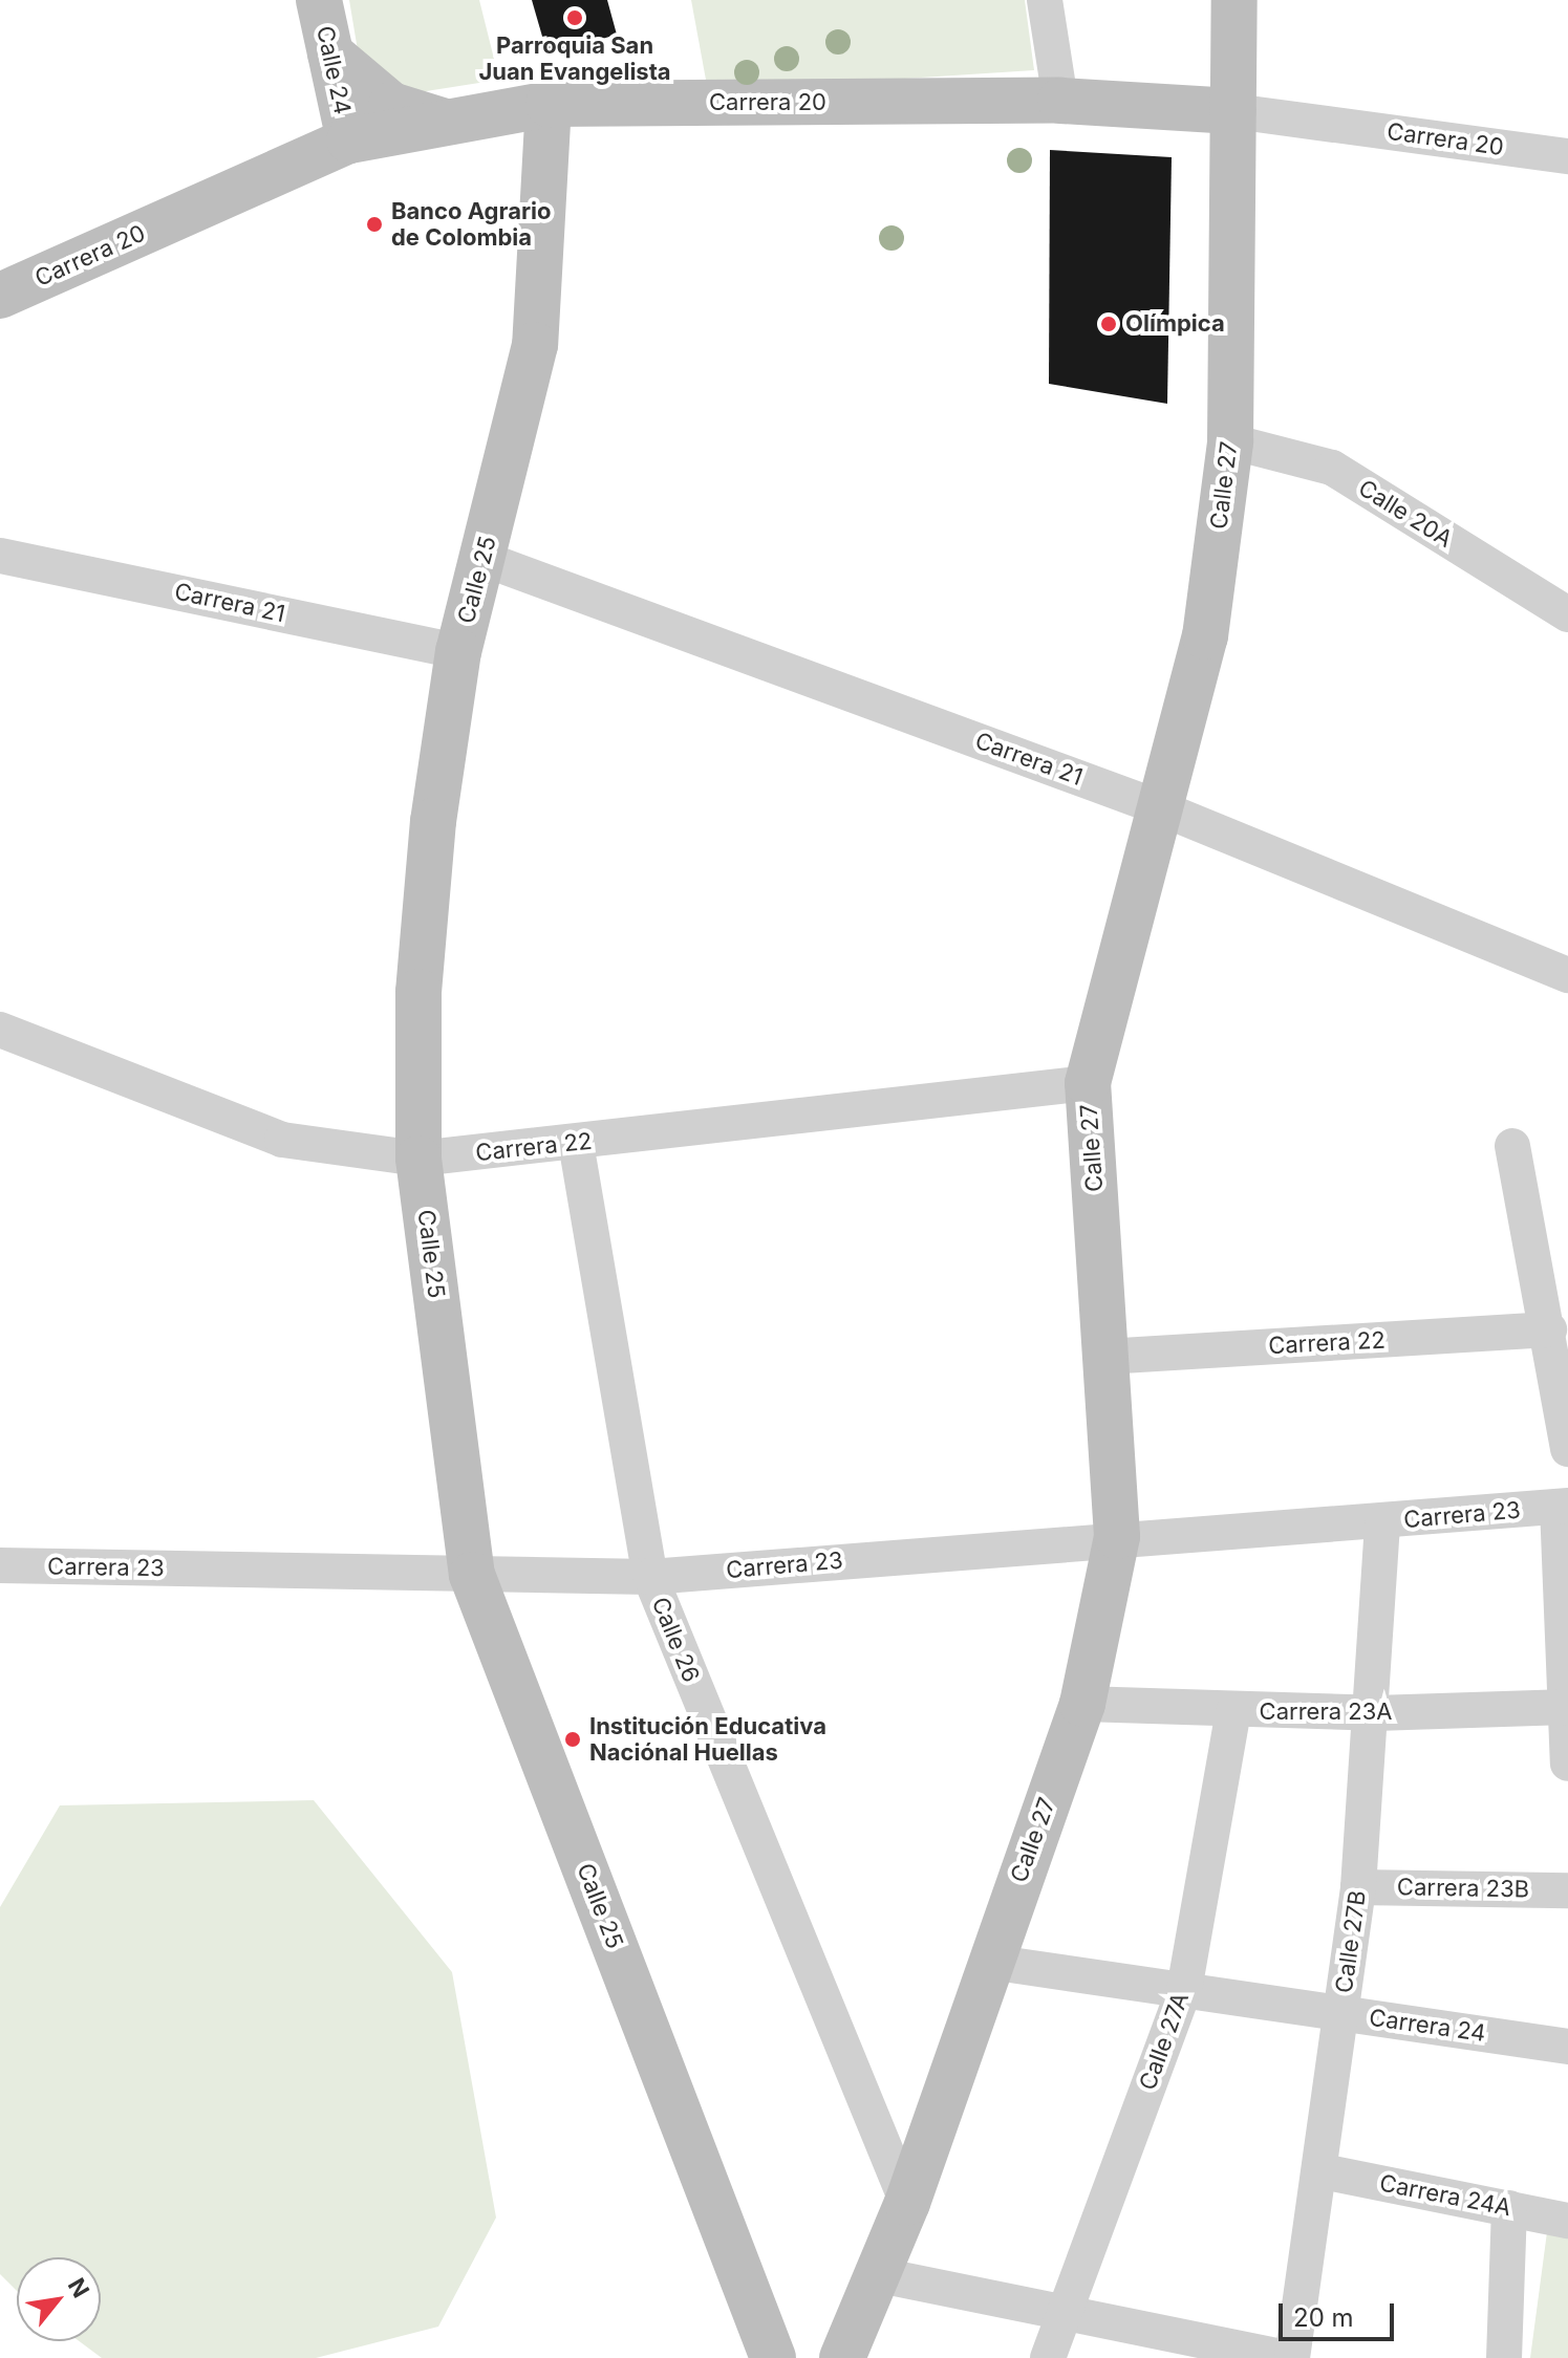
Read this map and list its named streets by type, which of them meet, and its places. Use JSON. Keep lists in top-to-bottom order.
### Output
{
  "streets": {
    "main road": [
      "Calle 24",
      "Carrera 20",
      "Calle 27",
      "Calle 25"
    ],
    "street": [
      "Calle 20A",
      "Carrera 21",
      "Carrera 22",
      "Carrera 23",
      "Calle 26",
      "Carrera 23A",
      "Carrera 23B",
      "Calle 27B",
      "Carrera 24",
      "Calle 27A",
      "Carrera 24A"
    ]
  },
  "crossings": [
    ["Calle 24", "Carrera 20"],
    ["Carrera 20", "Calle 27"],
    ["Carrera 20", "Calle 25"],
    ["Calle 27", "Calle 20A"],
    ["Calle 27", "Carrera 21"],
    ["Calle 27", "Carrera 22"],
    ["Calle 27", "Carrera 23"],
    ["Calle 27", "Calle 26"],
    ["Calle 27", "Carrera 23A"],
    ["Calle 27", "Carrera 24"],
    ["Calle 25", "Carrera 21"],
    ["Calle 25", "Carrera 22"],
    ["Calle 25", "Carrera 23"],
    ["Carrera 22", "Calle 26"],
    ["Carrera 23", "Calle 26"],
    ["Carrera 23", "Calle 27B"],
    ["Carrera 23A", "Calle 27B"],
    ["Carrera 23A", "Calle 27A"],
    ["Carrera 23B", "Calle 27B"],
    ["Calle 27B", "Carrera 24"],
    ["Calle 27B", "Carrera 24A"],
    ["Carrera 24", "Calle 27A"]
  ],
  "places": [
    "Parroquia San Juan Evangelista",
    "Banco Agrario de Colombia",
    "Olímpica",
    "Institución Educativa Naciónal Huellas"
  ],
  "scale_bar": "20 m",
  "north": "top right"
}
